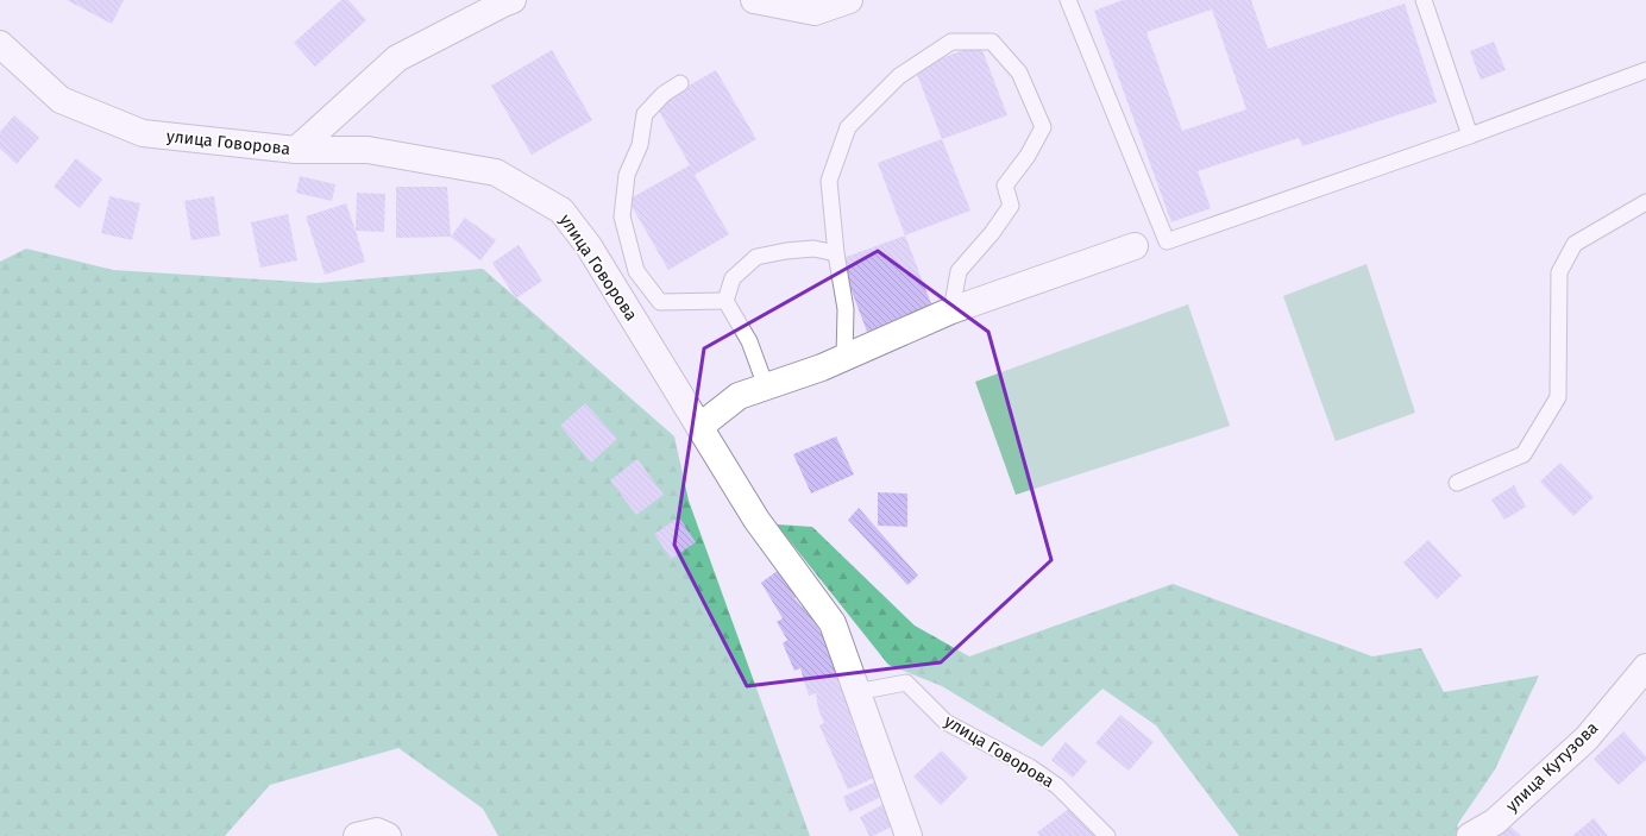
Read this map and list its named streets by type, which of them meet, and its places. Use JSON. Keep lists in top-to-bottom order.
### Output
{
  "streets": {
    "street": ["улица Говорова", "улица Кутузова"]
  }
}
